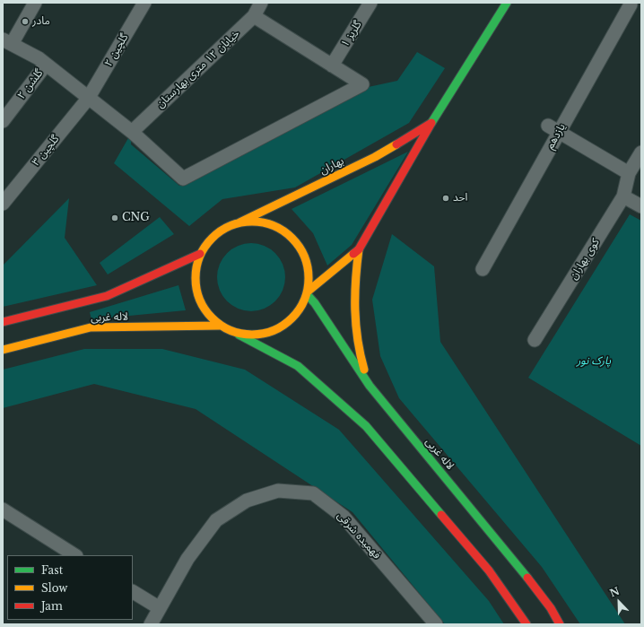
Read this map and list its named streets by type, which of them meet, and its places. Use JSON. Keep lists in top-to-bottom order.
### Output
{
  "streets": {
    "main road": ["بهاران", "لاله غربی"],
    "street": [
      "گلریز ۱",
      "گلچین ۲",
      "خیابان ۱۲ متری بهارستان",
      "گلشن ۲",
      "یازدهم",
      "گلچین ۳",
      "کوی بهاران",
      "فهمیده شرقی"
    ]
  },
  "crossings": [
    ["گلچین ۲", "گلچین ۳"],
    ["بهاران", "لاله غربی"]
  ],
  "parks": ["پارک نور"],
  "places": ["مادر", "احد", "CNG"],
  "legend": ["Fast", "Slow", "Jam"],
  "north": "top left"
}
